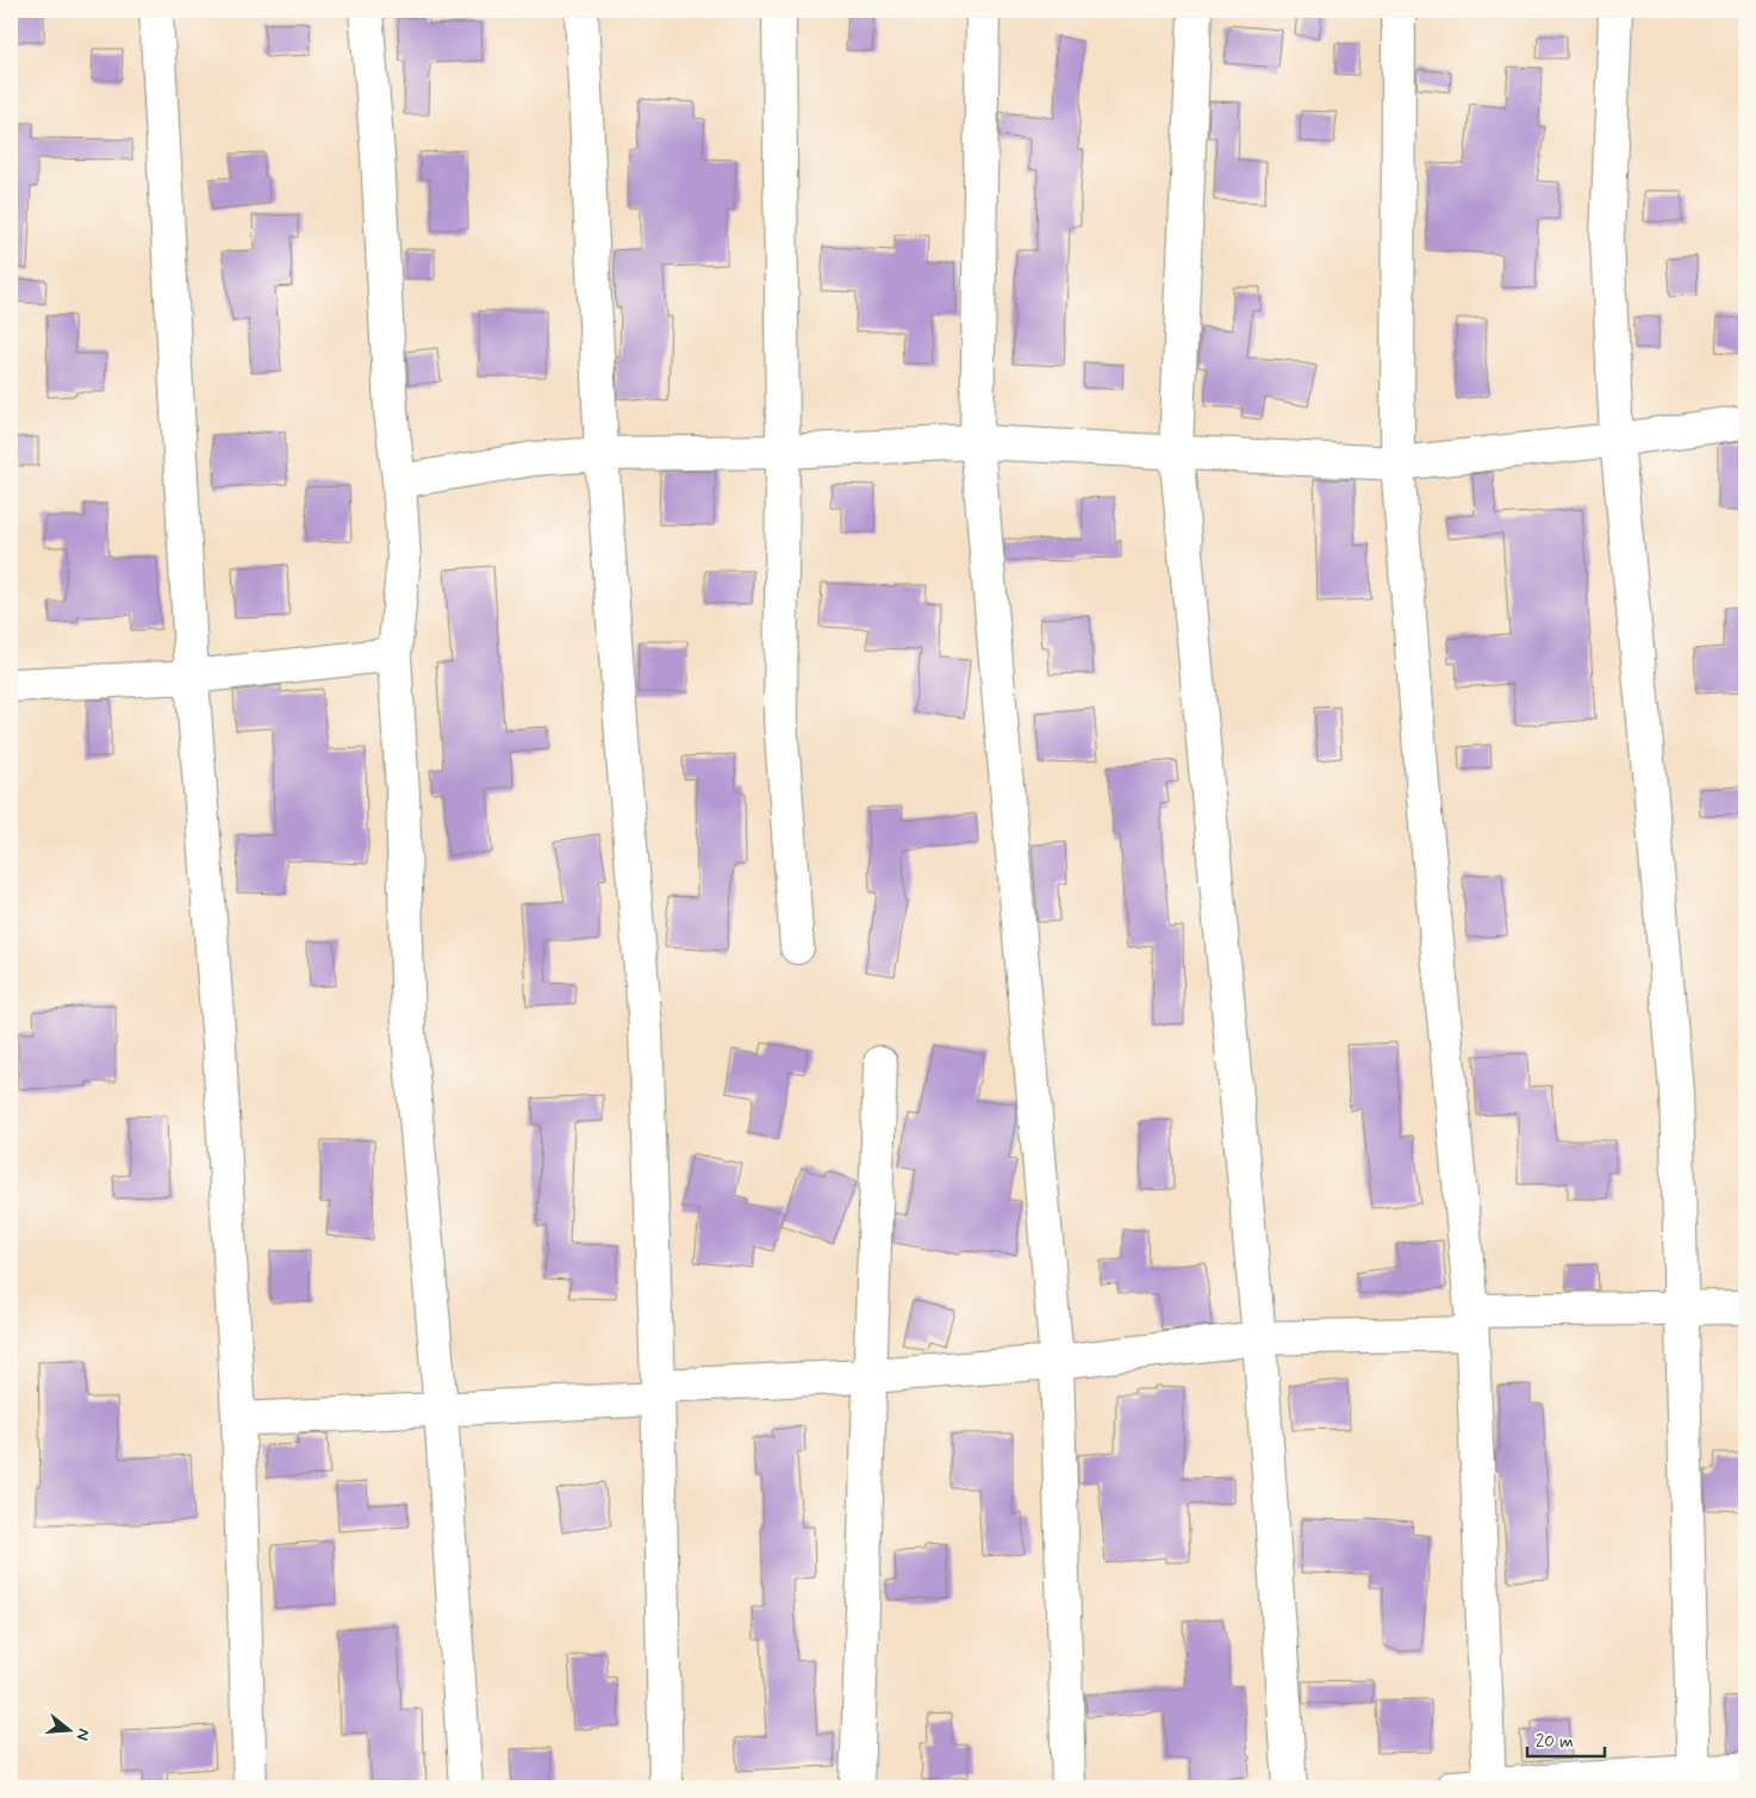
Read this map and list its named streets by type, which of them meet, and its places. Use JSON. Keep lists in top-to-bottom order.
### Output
{
  "scale_bar": "20 m",
  "north": "right"
}
